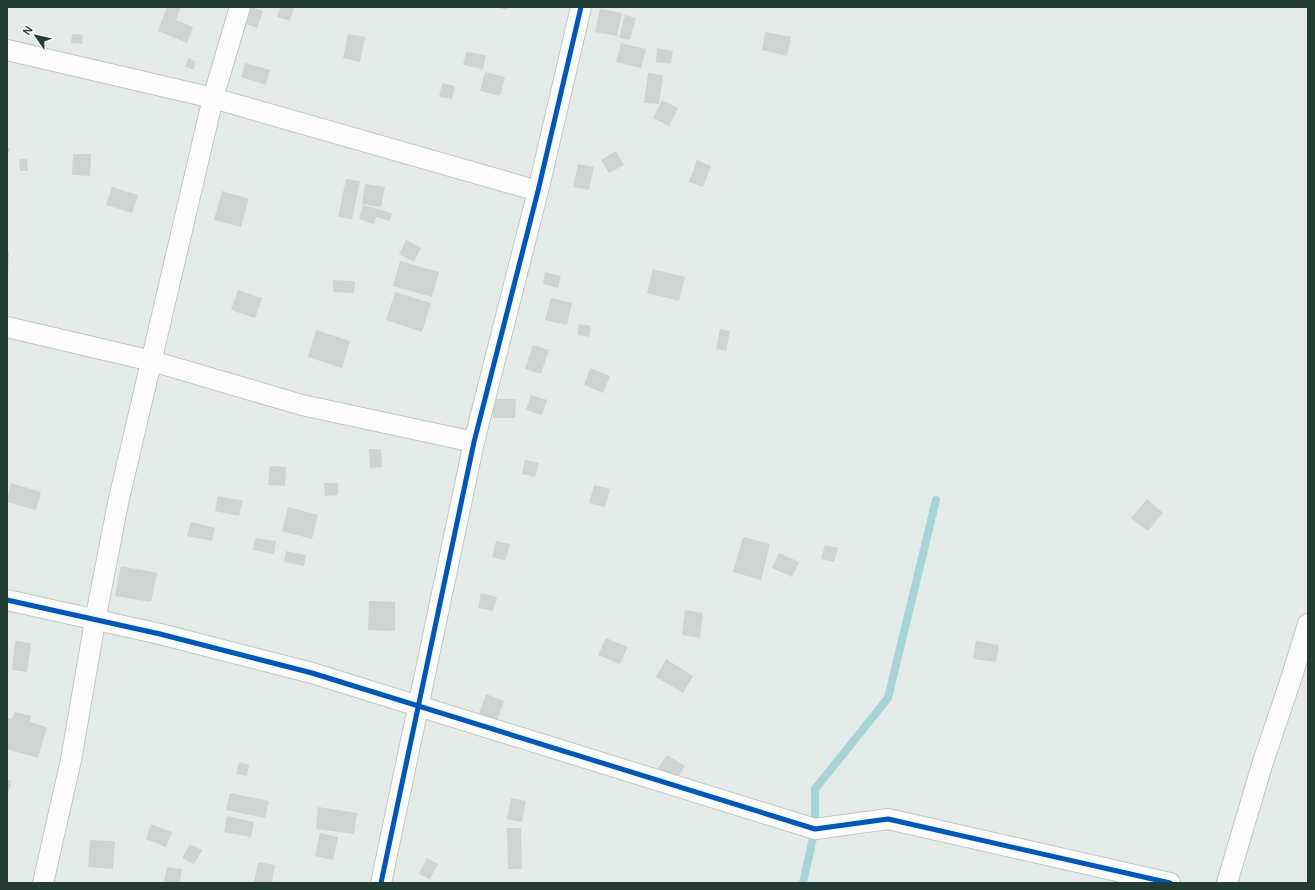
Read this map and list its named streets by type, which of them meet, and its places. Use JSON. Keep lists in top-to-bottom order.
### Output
{
  "north": "top left"
}
